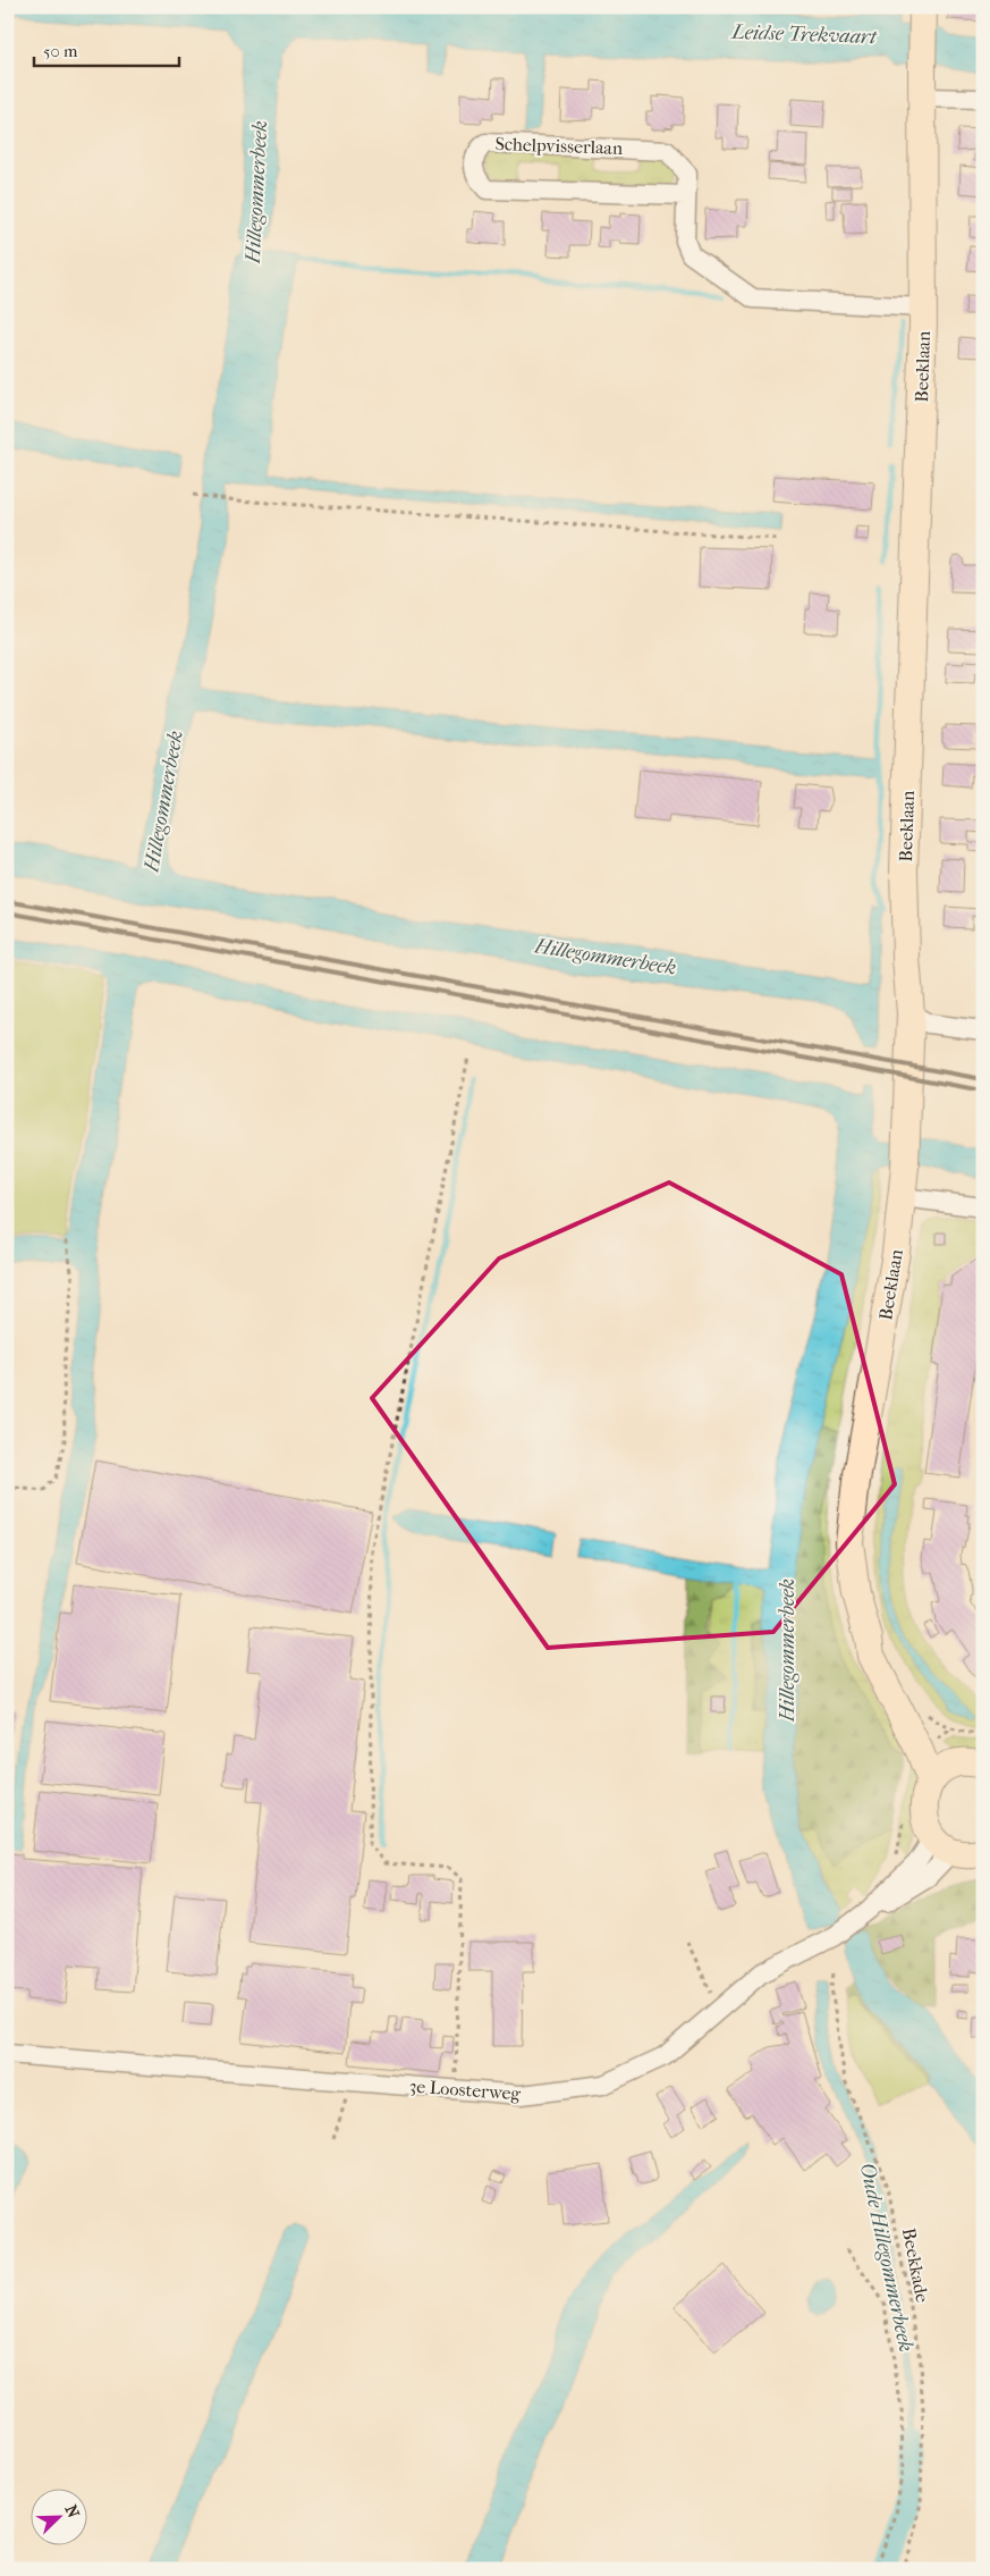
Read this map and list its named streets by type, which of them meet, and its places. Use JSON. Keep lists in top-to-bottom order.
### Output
{
  "streets": {
    "main road": ["Beeklaan"],
    "street": ["Schelpvisserlaan", "3e Loosterweg"],
    "path": ["Beekkade"]
  },
  "crossings": [
    ["Schelpvisserlaan", "Beeklaan"]
  ],
  "water": ["Leidse Trekvaart", "Hillegommerbeek", "Oude Hillegommerbeek"],
  "scale_bar": "50 m",
  "north": "top right"
}
